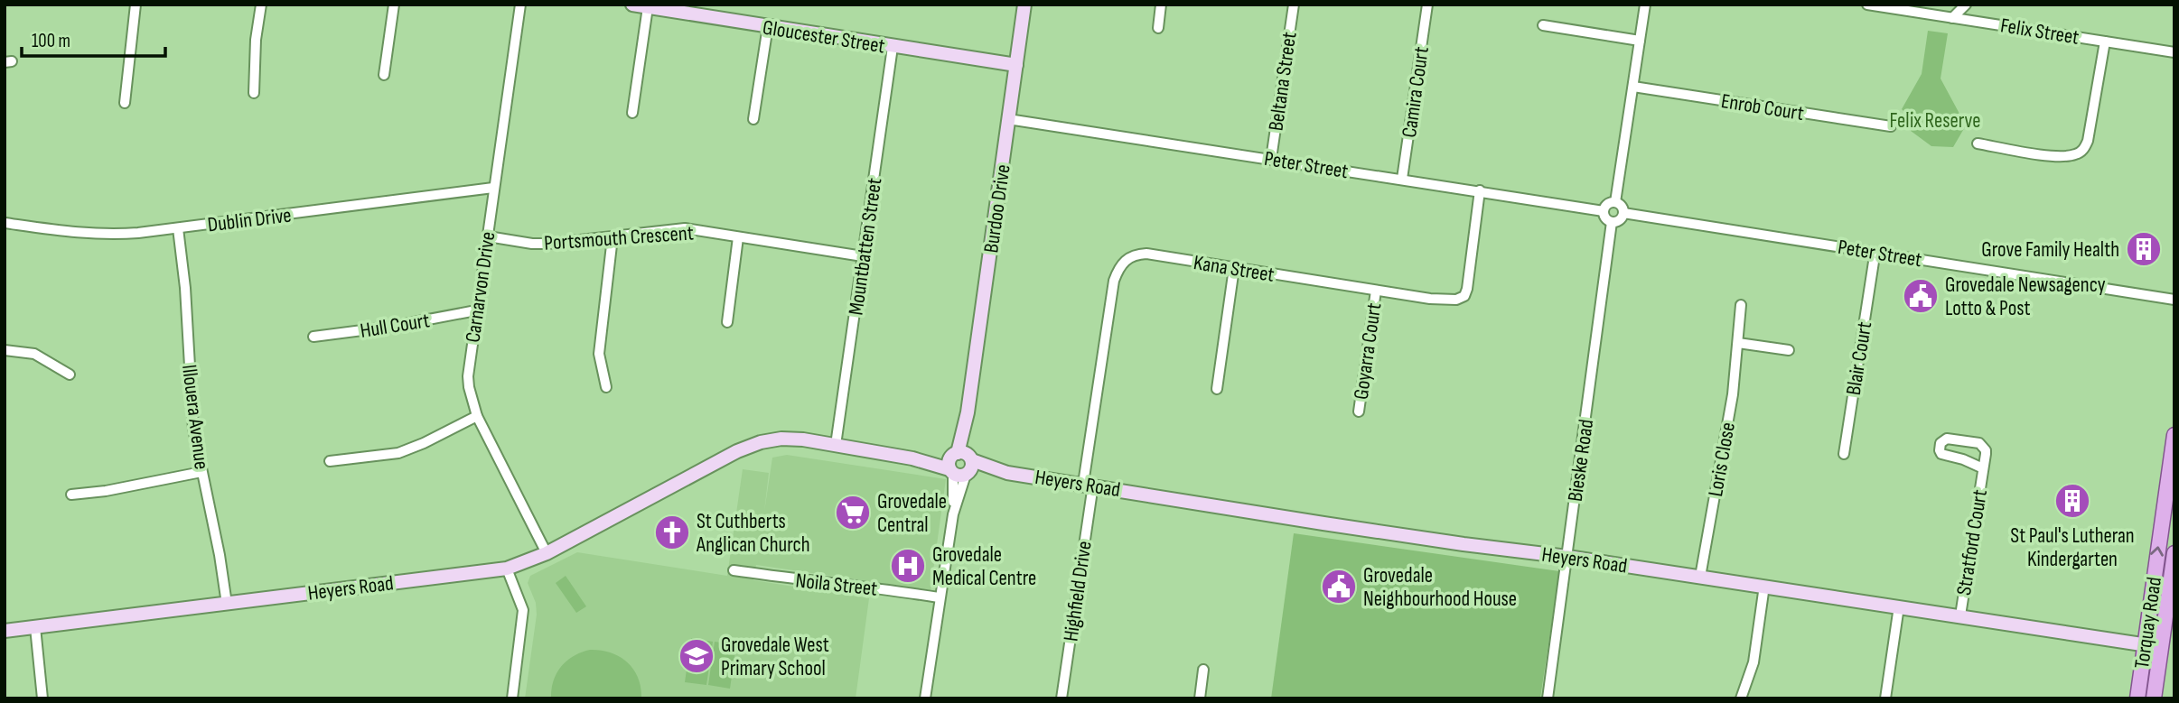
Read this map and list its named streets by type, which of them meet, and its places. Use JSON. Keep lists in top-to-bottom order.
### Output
{
  "streets": {
    "main road": ["Torquay Road"],
    "street": [
      "Felix Street",
      "Gloucester Street",
      "Beltana Street",
      "Camira Court",
      "Enrob Court",
      "Peter Street",
      "Burdoo Drive",
      "Dublin Drive",
      "Portsmouth Crescent",
      "Mountbatten Street",
      "Kana Street",
      "Carnarvon Drive",
      "Hull Court",
      "Goyarra Court",
      "Blair Court",
      "Illouera Avenue",
      "Loris Close",
      "Bieske Road",
      "Heyers Road",
      "Stratford Court",
      "Noila Street",
      "Highfield Drive"
    ]
  },
  "crossings": [
    ["Gloucester Street", "Burdoo Drive"],
    ["Gloucester Street", "Mountbatten Street"],
    ["Beltana Street", "Peter Street"],
    ["Camira Court", "Peter Street"],
    ["Peter Street", "Burdoo Drive"],
    ["Peter Street", "Kana Street"],
    ["Peter Street", "Bieske Road"],
    ["Burdoo Drive", "Heyers Road"],
    ["Burdoo Drive", "Noila Street"],
    ["Dublin Drive", "Carnarvon Drive"],
    ["Dublin Drive", "Illouera Avenue"],
    ["Portsmouth Crescent", "Mountbatten Street"],
    ["Portsmouth Crescent", "Carnarvon Drive"],
    ["Mountbatten Street", "Heyers Road"],
    ["Kana Street", "Goyarra Court"],
    ["Kana Street", "Heyers Road"],
    ["Kana Street", "Highfield Drive"],
    ["Carnarvon Drive", "Hull Court"],
    ["Carnarvon Drive", "Heyers Road"],
    ["Illouera Avenue", "Heyers Road"],
    ["Loris Close", "Heyers Road"],
    ["Bieske Road", "Heyers Road"],
    ["Heyers Road", "Stratford Court"],
    ["Heyers Road", "Highfield Drive"],
    ["Heyers Road", "Torquay Road"]
  ],
  "parks": ["Felix Reserve"],
  "places": {
    "building": ["Grove Family Health", "St Paul's Lutheran Kindergarten"],
    "public building": ["Grovedale Newsagency Lotto & Post", "Grovedale Neighbourhood House"],
    "supermarket": ["Grovedale Central"],
    "church": ["St Cuthberts Anglican Church"],
    "hospital": ["Grovedale Medical Centre"],
    "school or university": ["Grovedale West Primary School"]
  },
  "scale_bar": "100 m"
}
